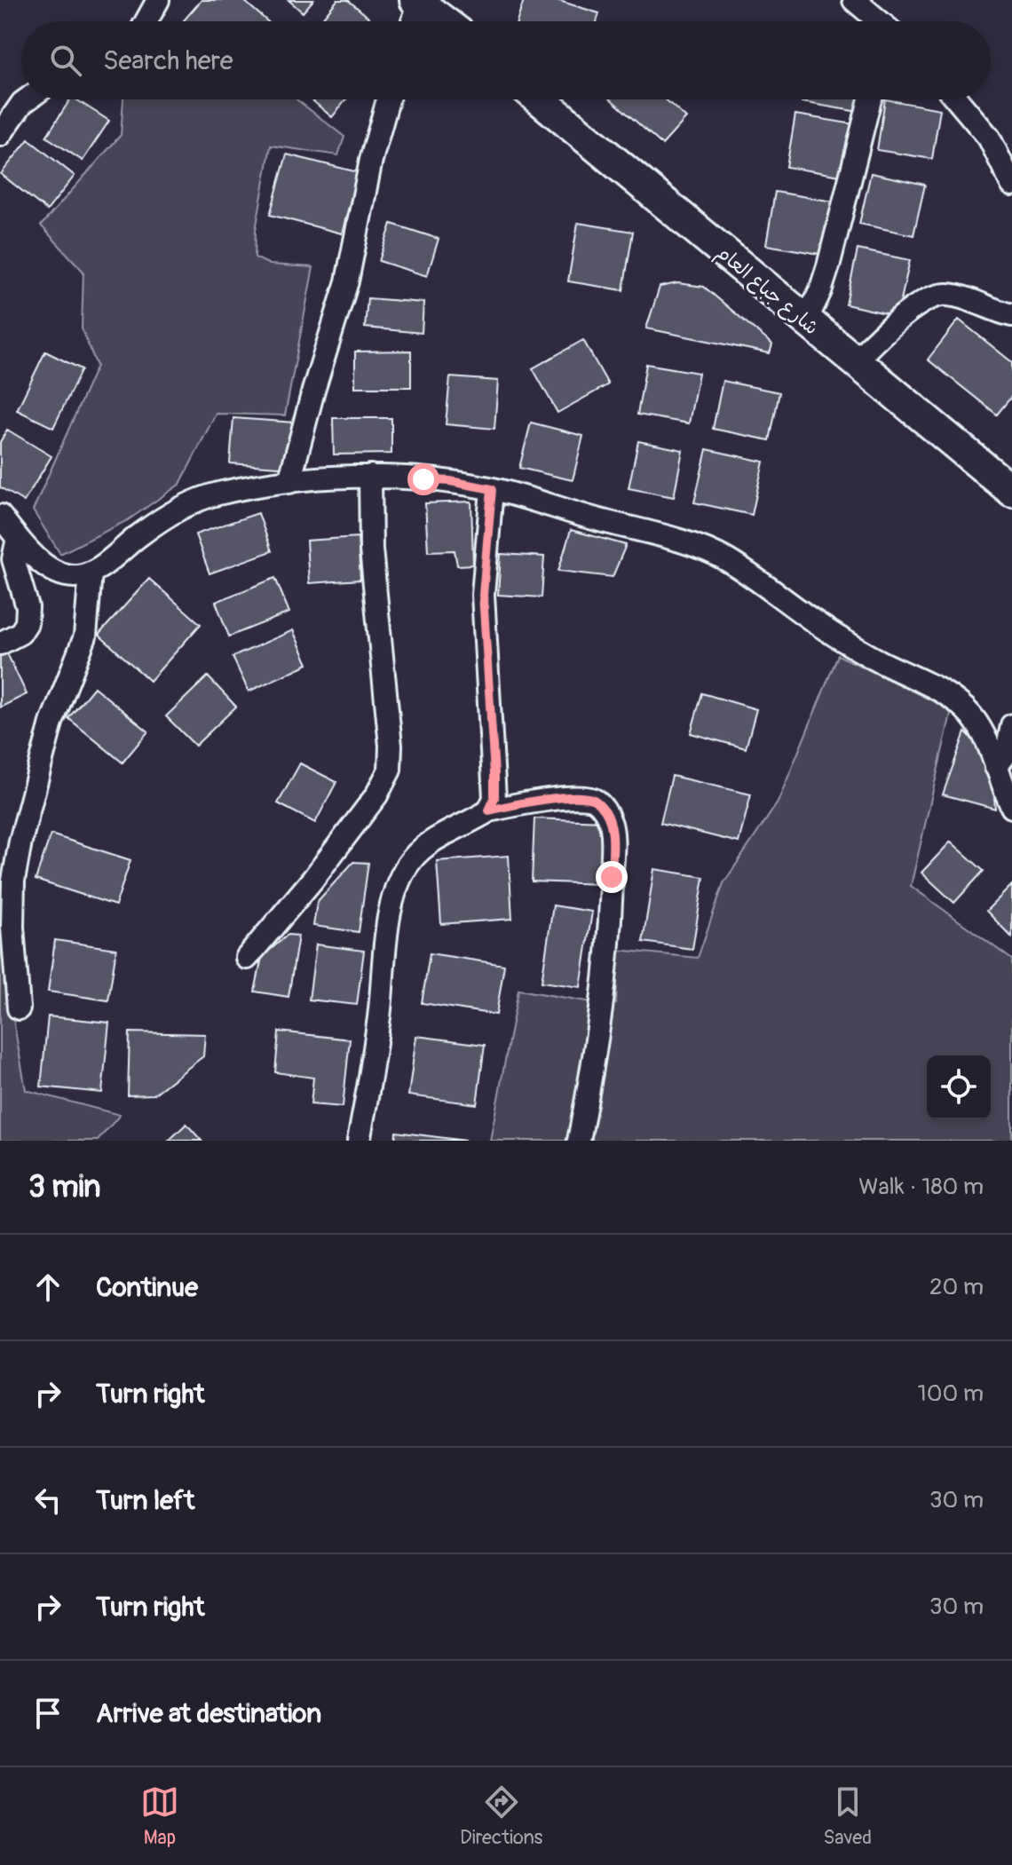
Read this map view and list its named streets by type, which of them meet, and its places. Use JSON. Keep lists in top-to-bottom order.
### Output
{
  "streets": {
    "main road": ["شارع جباع العام"]
  },
  "page": {
    "search": "Search here",
    "heading": ["3 min", "Walk · 180 m"],
    "list": [
      ["Continue", "20 m"],
      ["Turn right", "100 m"],
      ["Turn left", "30 m"],
      ["Turn right", "30 m"],
      "Arrive at destination"
    ],
    "nav": ["Map", "Directions", "Saved"]
  }
}
